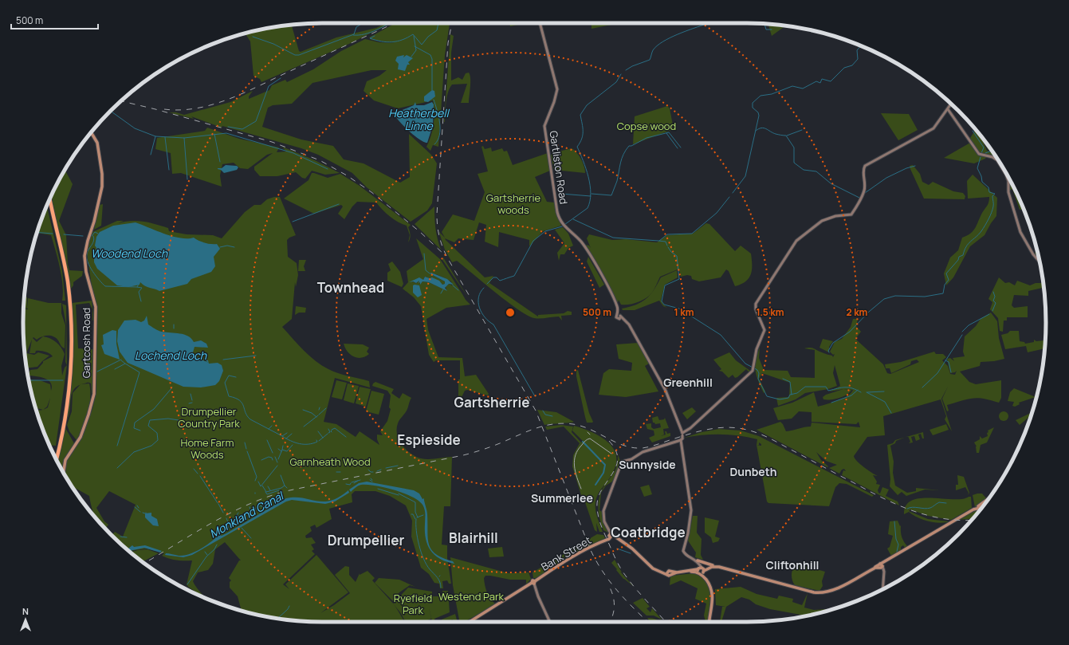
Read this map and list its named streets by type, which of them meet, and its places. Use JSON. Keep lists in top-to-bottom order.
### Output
{
  "streets": {
    "main road": ["Gartliston Road", "Gartcosh Road", "Bank Street"]
  },
  "districts": [
    "Townhead",
    "Greenhill",
    "Gartsherrie",
    "Espieside",
    "Sunnyside",
    "Dunbeth",
    "Summerlee",
    "Coatbridge",
    "Blairhill",
    "Drumpellier",
    "Cliftonhill"
  ],
  "water": [
    "Heatherbell Linne",
    "Woodend Loch",
    "Lochend Loch",
    "Monkland Canal"
  ],
  "parks": [
    "Copse wood",
    "Gartsherrie woods",
    "Drumpellier Country Park",
    "Home Farm Woods",
    "Garnheath Wood",
    "Westend Park",
    "Ryefield Park"
  ],
  "scale_bar": "500 m",
  "north": "top",
  "rings": [
    "500 m",
    "1 km",
    "1.5 km",
    "2 km"
  ]
}
